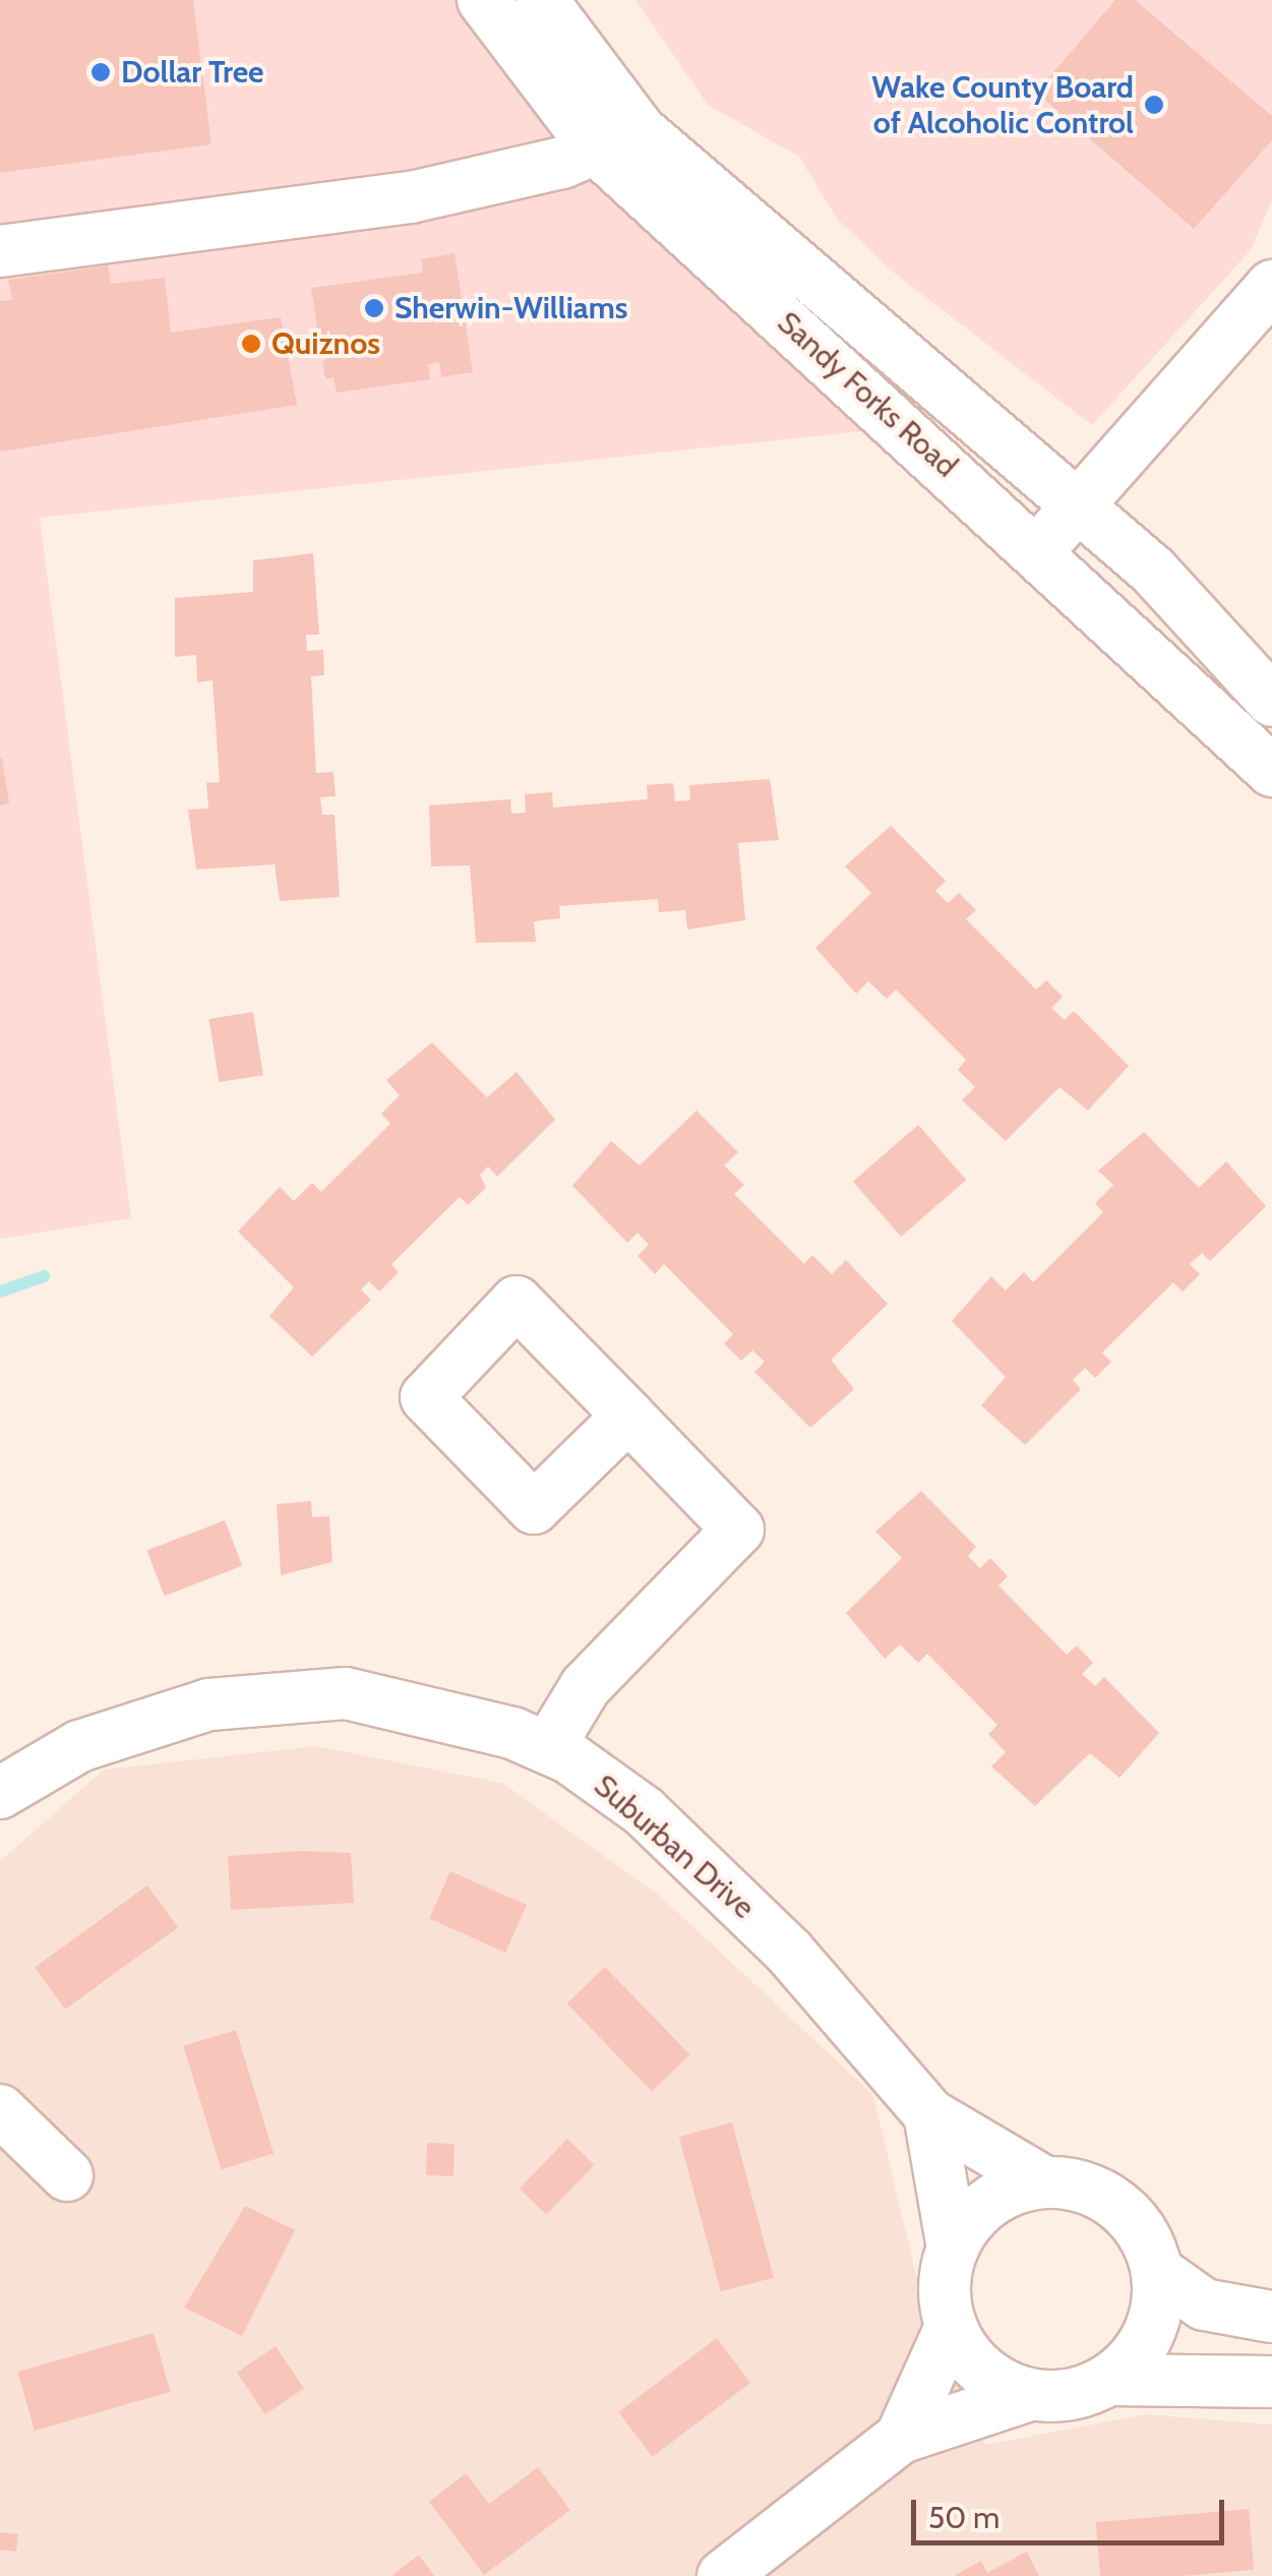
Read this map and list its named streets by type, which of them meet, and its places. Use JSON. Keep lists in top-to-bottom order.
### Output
{
  "streets": {
    "street": ["Sandy Forks Road", "Suburban Drive"]
  },
  "places": [
    "Dollar Tree",
    "Wake County Board of Alcoholic Control",
    "Sherwin-Williams",
    "Quiznos"
  ],
  "scale_bar": "50 m"
}
